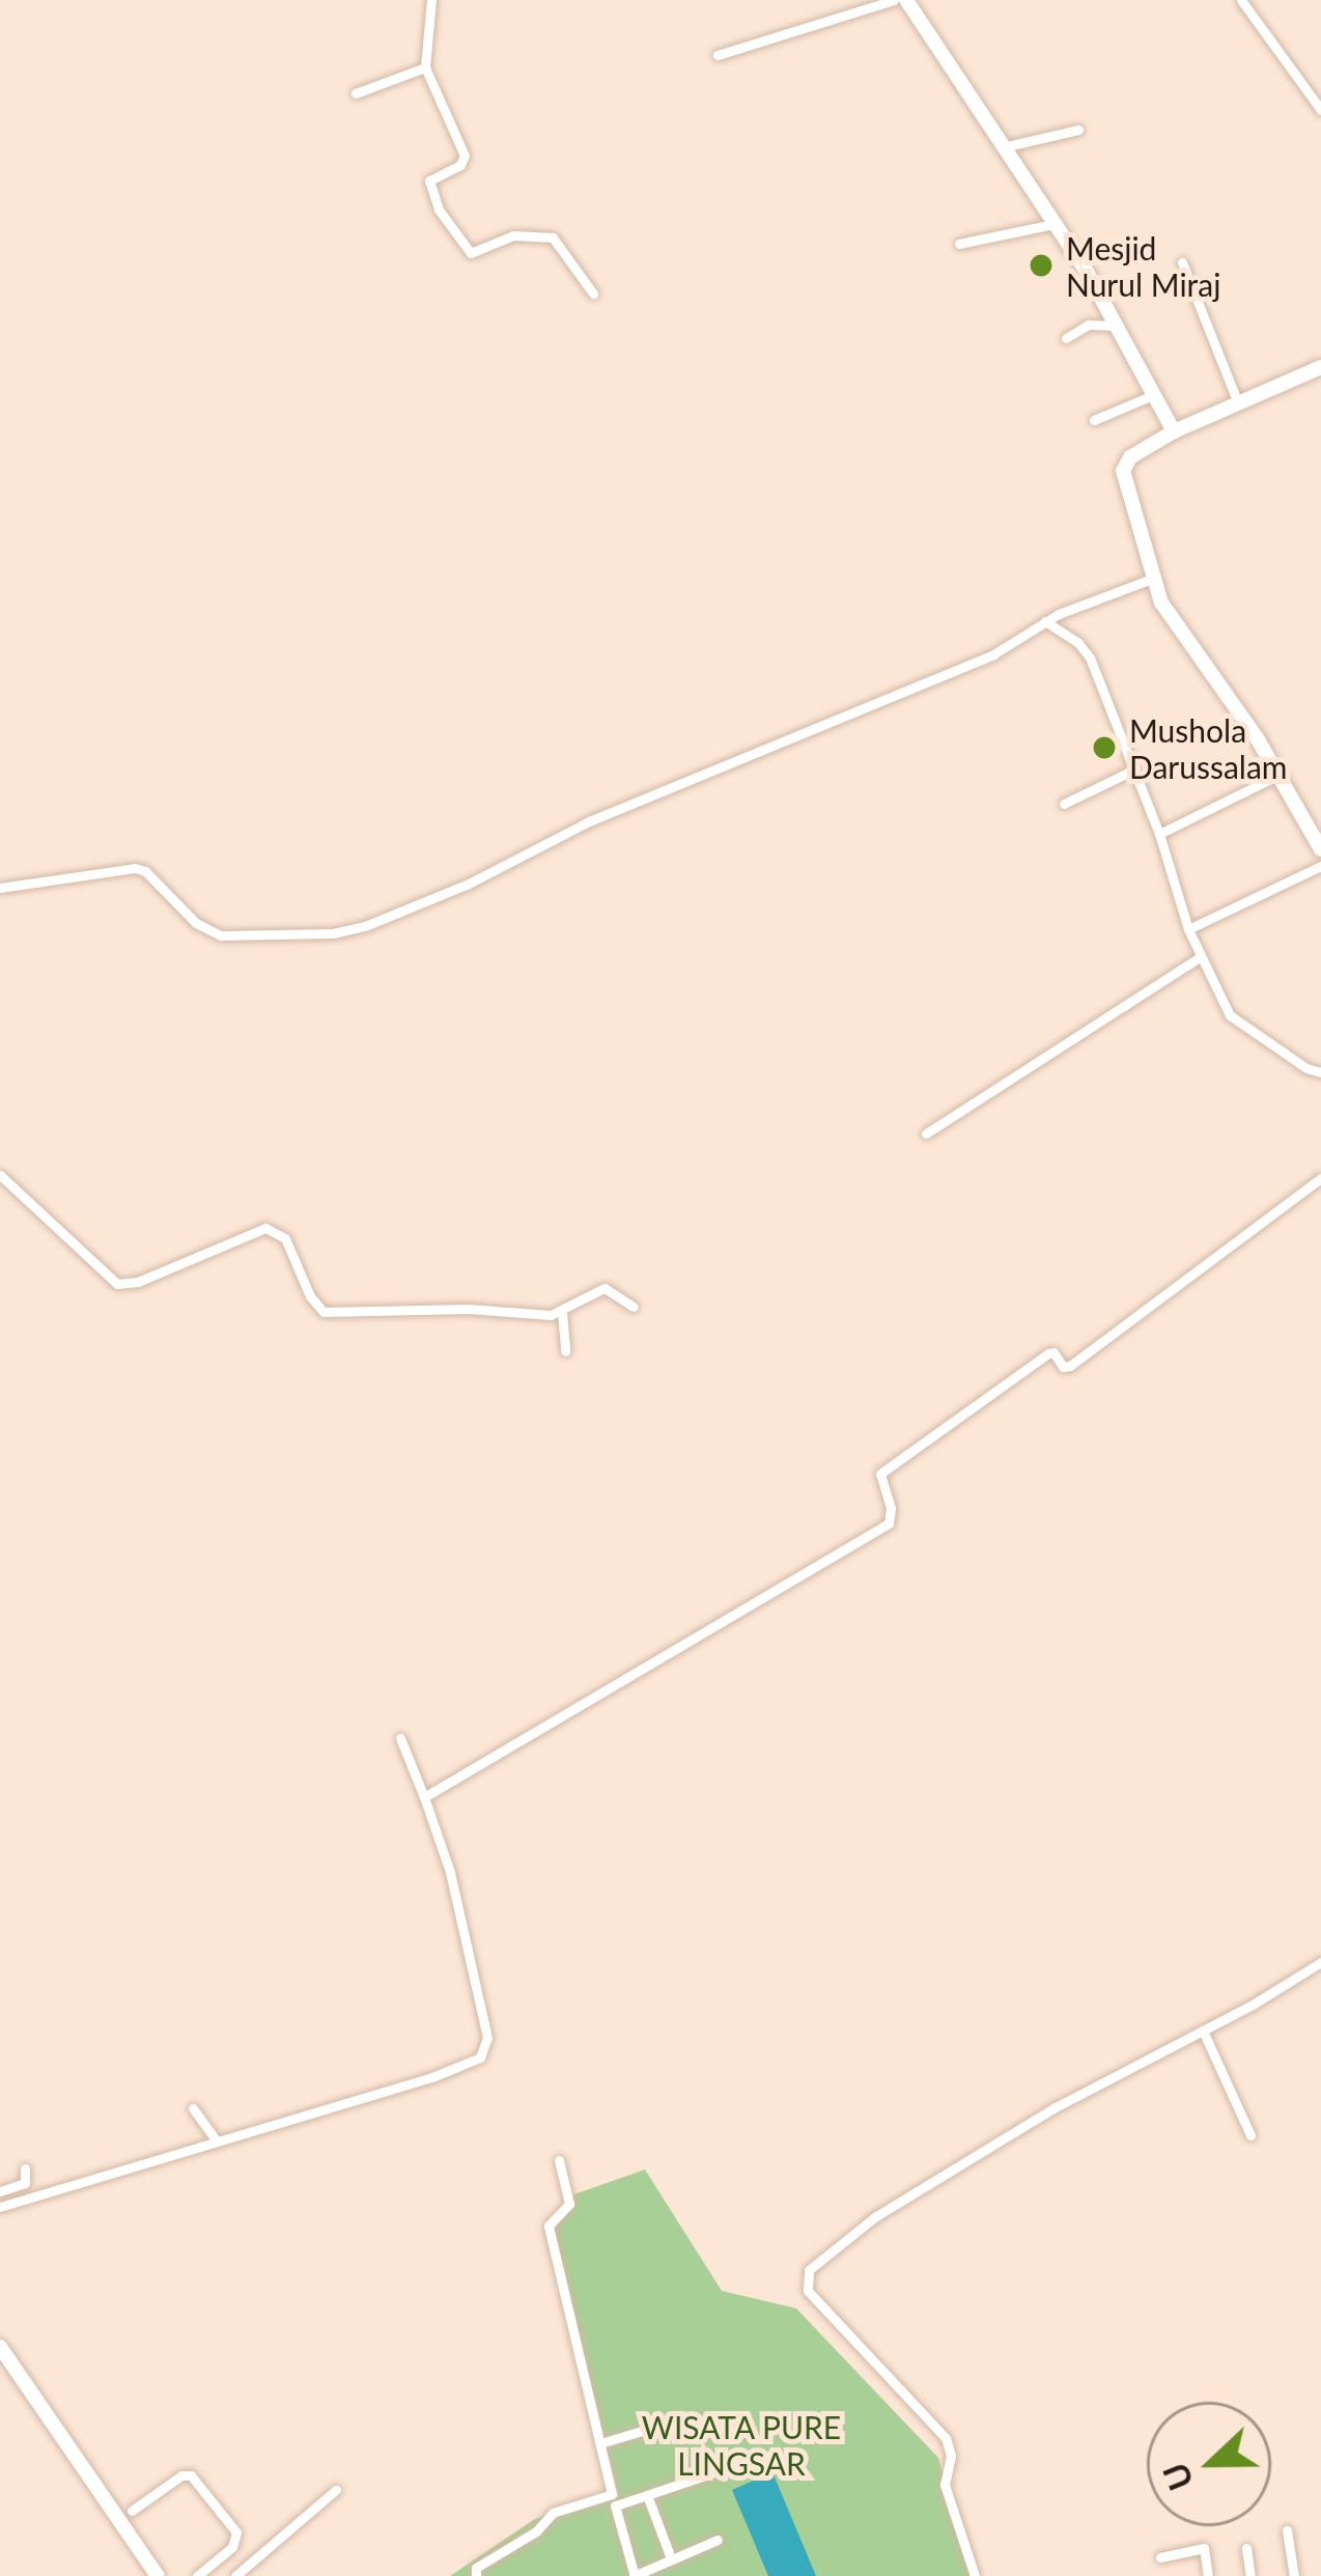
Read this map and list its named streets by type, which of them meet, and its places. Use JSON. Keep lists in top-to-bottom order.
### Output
{
  "parks": ["WISATA PURE LINGSAR"],
  "places": ["Mesjid Nurul Miraj", "Mushola Darussalam"],
  "north": "left"
}
